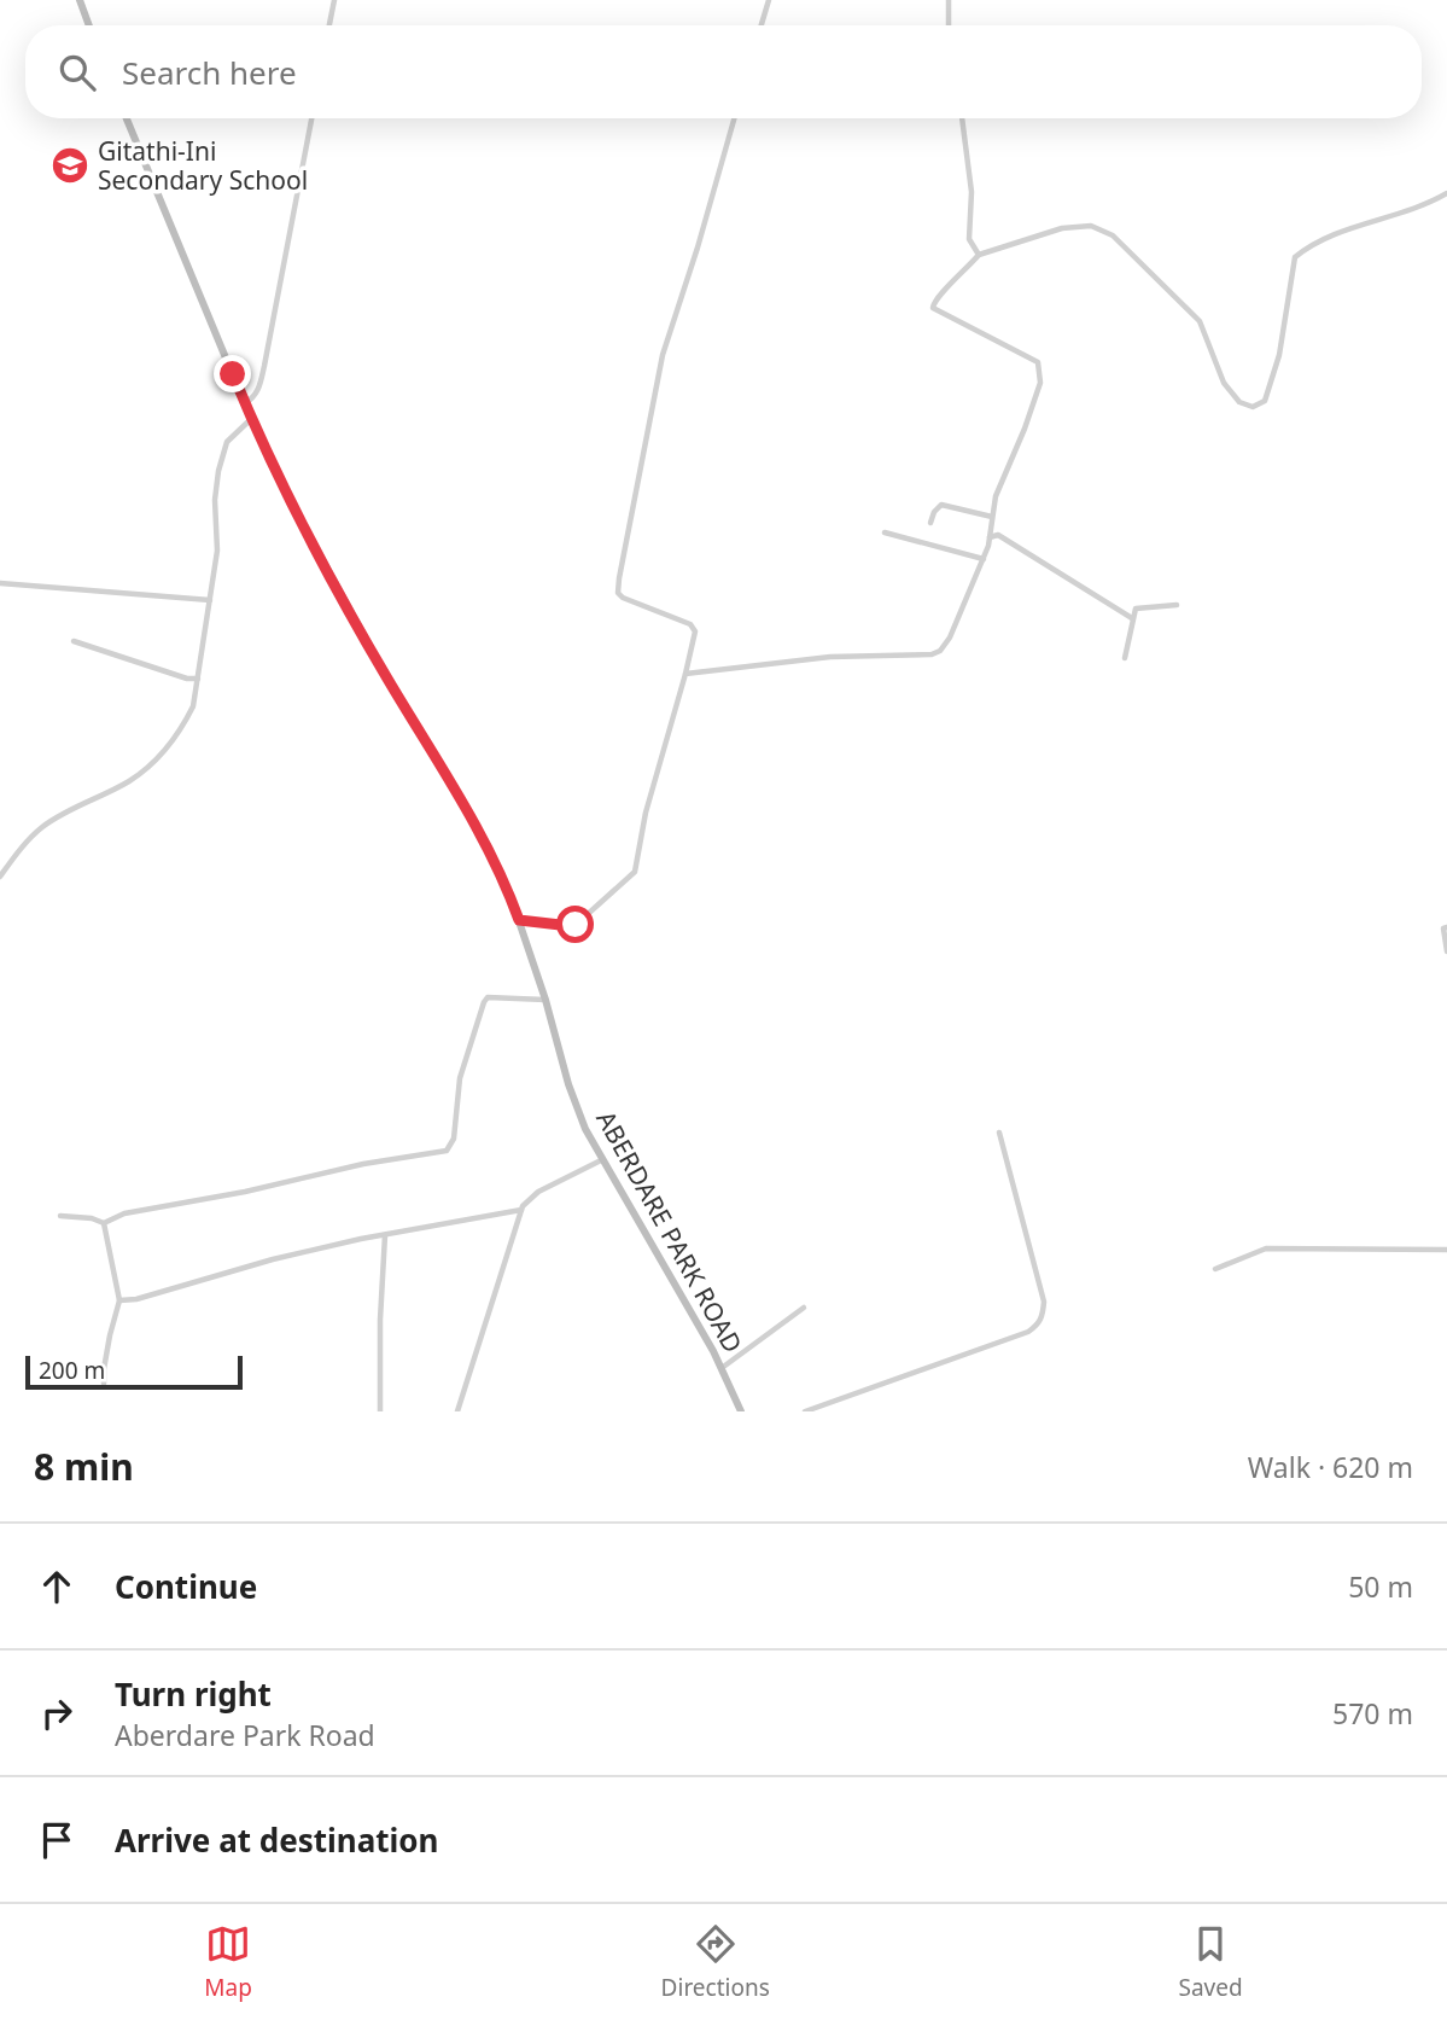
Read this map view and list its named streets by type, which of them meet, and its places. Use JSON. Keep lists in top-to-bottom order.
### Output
{
  "streets": {
    "street": ["ABERDARE PARK ROAD"]
  },
  "places": {
    "school or university": ["Gitathi-Ini Secondary School"]
  },
  "scale_bar": "200 m",
  "page": {
    "search": "Search here",
    "scale": "200 m",
    "heading": ["8 min", "Walk · 620 m"],
    "list": [
      ["Continue", "50 m"],
      ["Turn right", "Aberdare Park Road", "570 m"],
      "Arrive at destination"
    ],
    "nav": ["Map", "Directions", "Saved"]
  }
}
